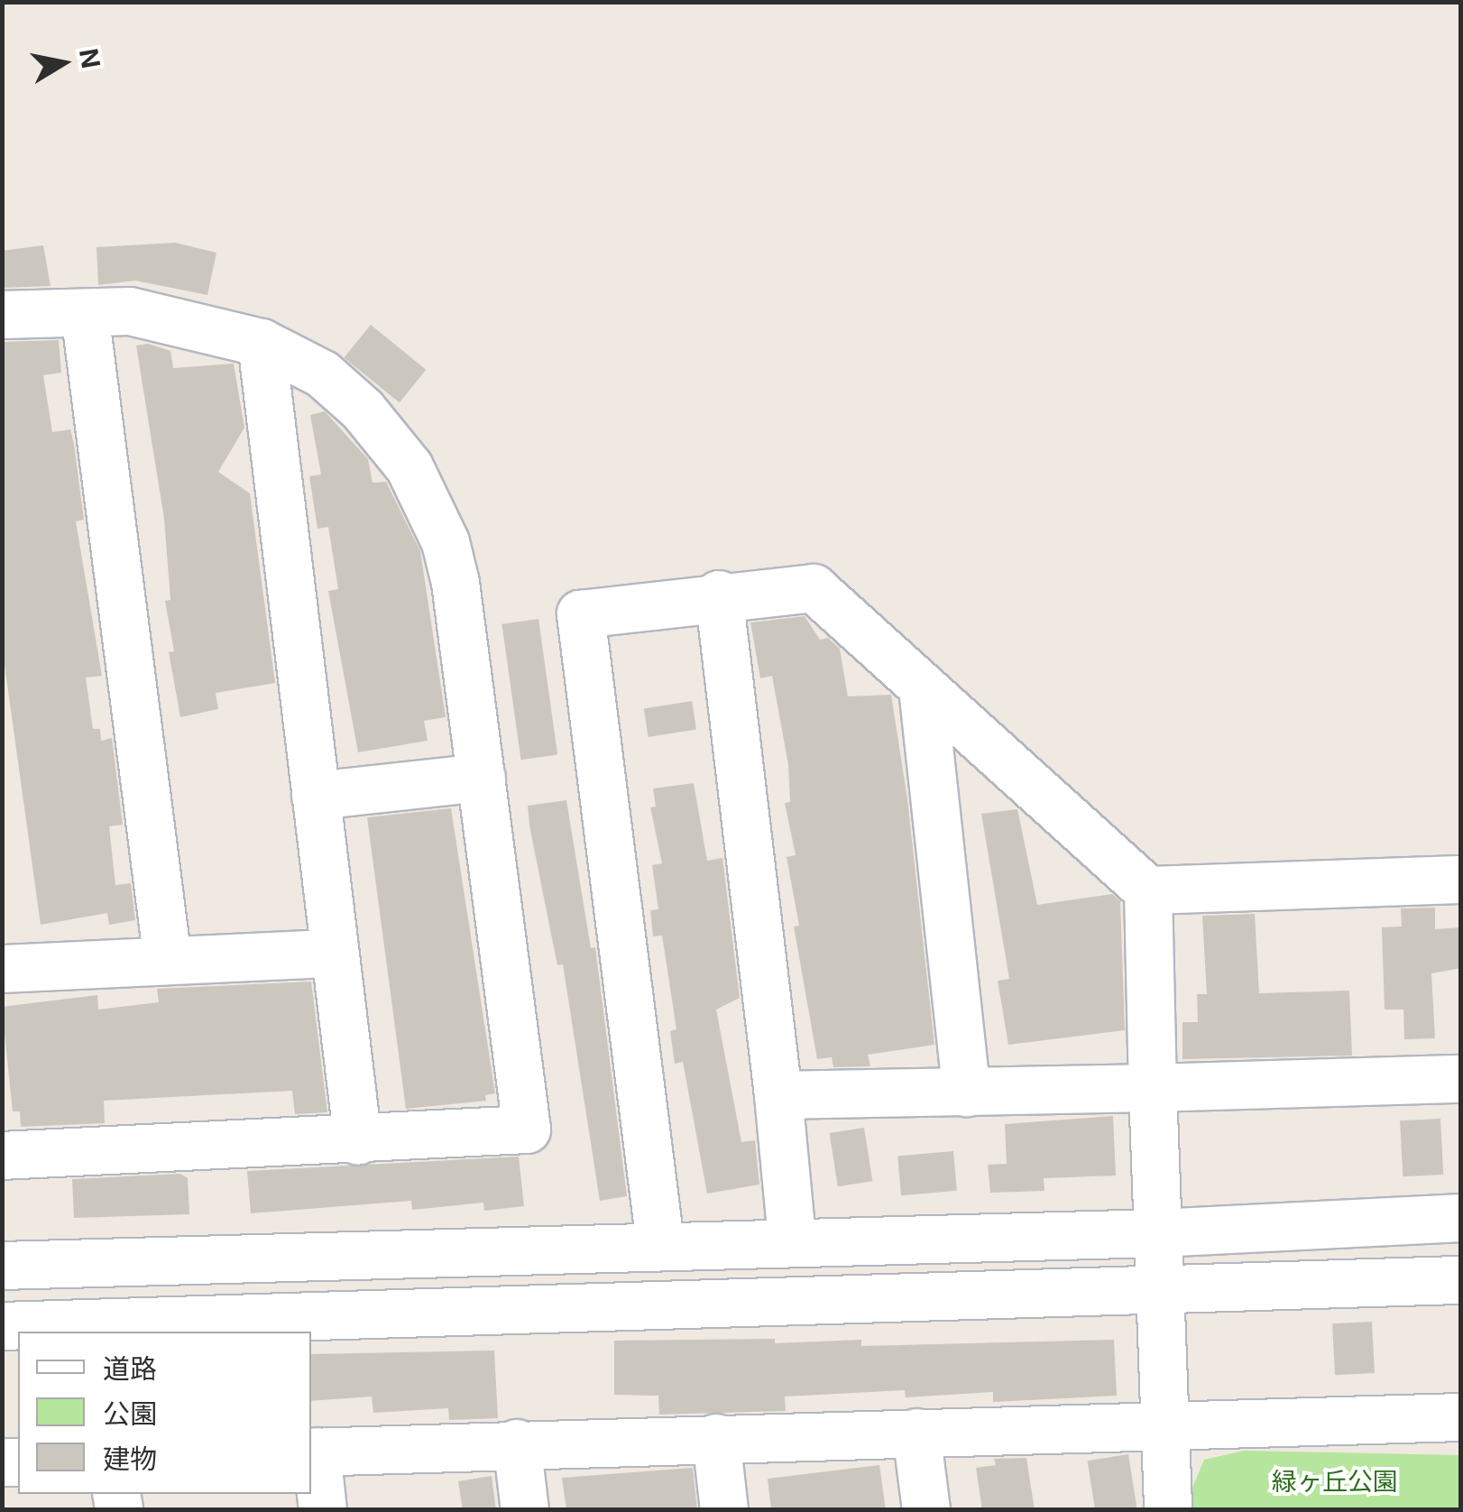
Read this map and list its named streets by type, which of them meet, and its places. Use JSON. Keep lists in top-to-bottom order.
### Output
{
  "parks": ["緑ヶ丘公園"],
  "legend": ["道路", "公園", "建物"],
  "north": "right"
}
